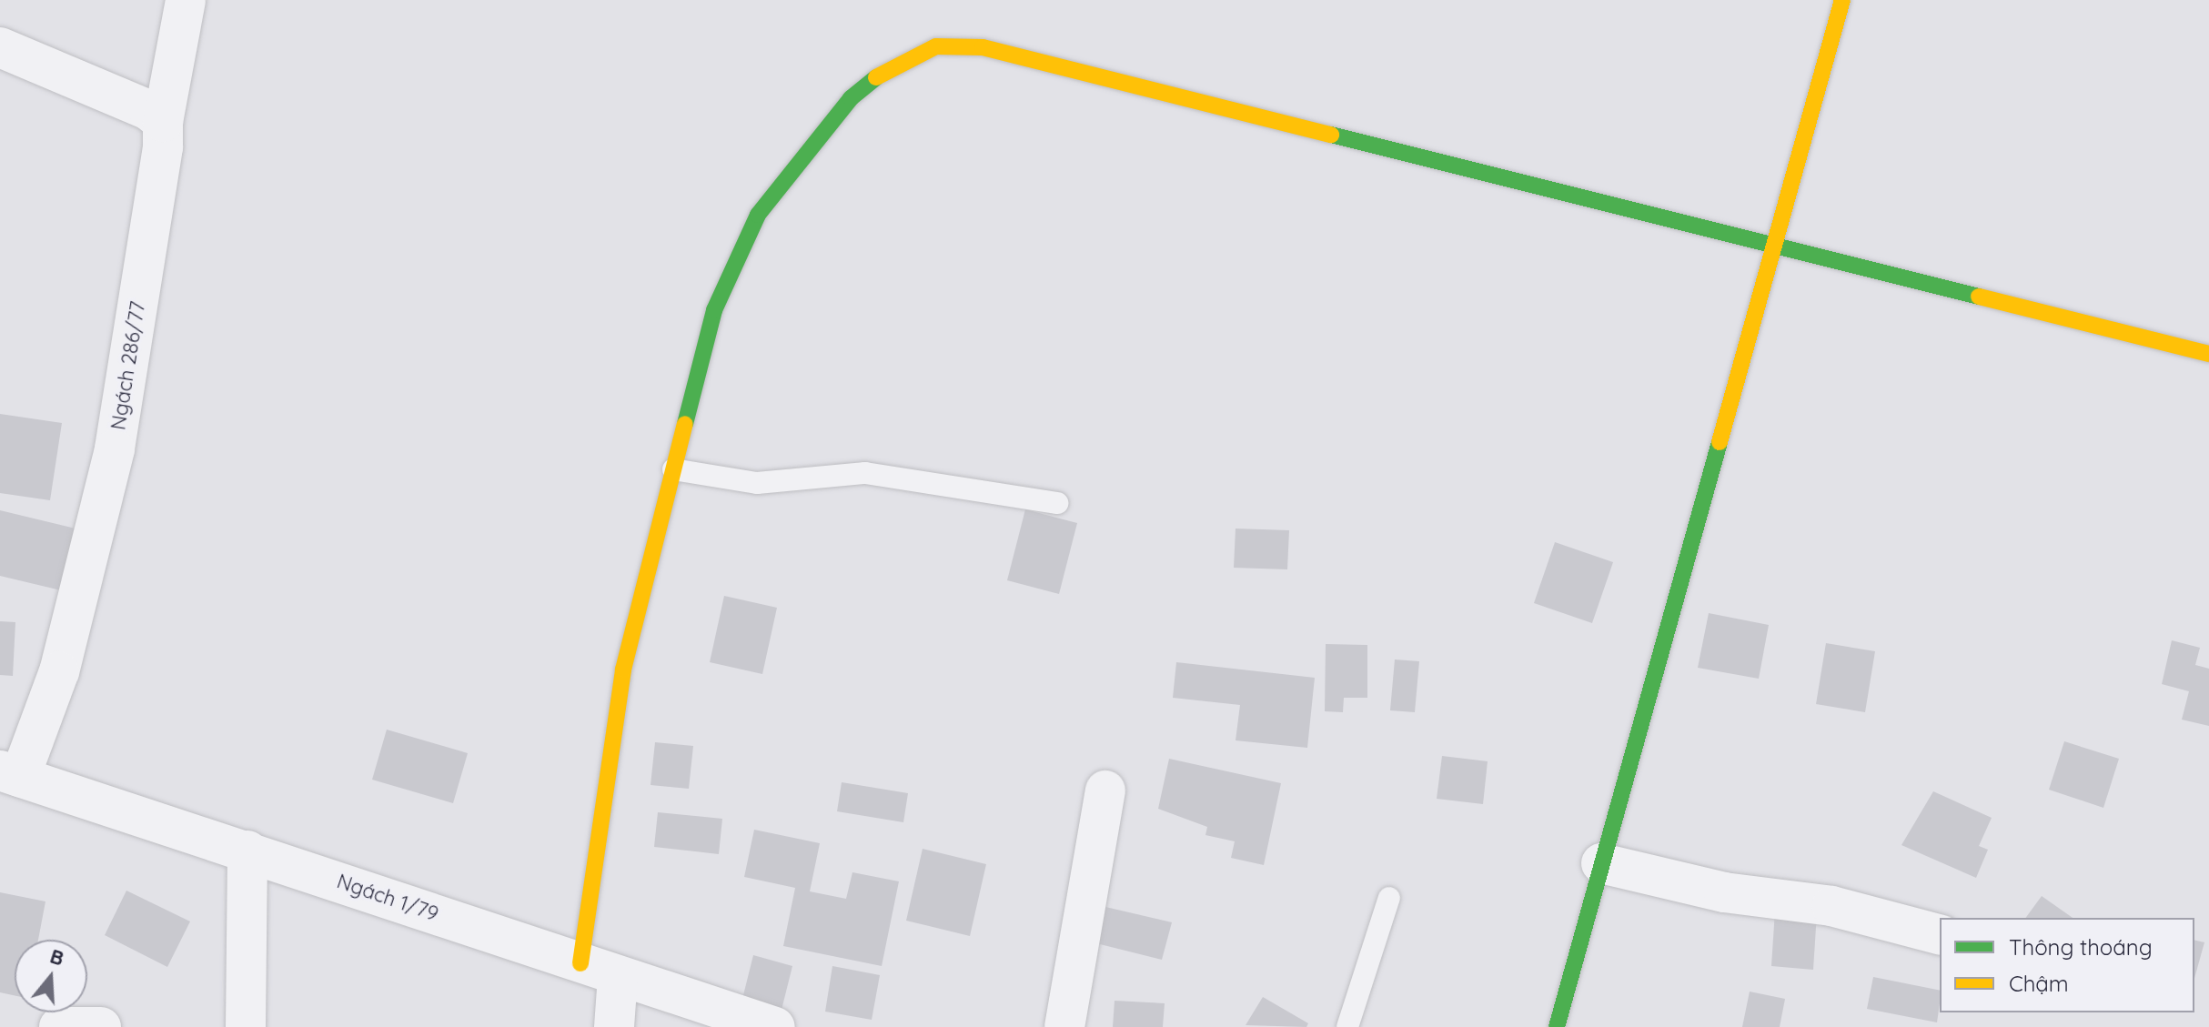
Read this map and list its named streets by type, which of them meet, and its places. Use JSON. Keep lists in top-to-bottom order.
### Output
{
  "streets": {
    "street": ["Ngách 286/77", "Ngách 1/79"]
  },
  "crossings": [
    ["Ngách 286/77", "Ngách 1/79"]
  ],
  "legend": ["Thông thoáng", "Chậm"],
  "north": "top"
}
